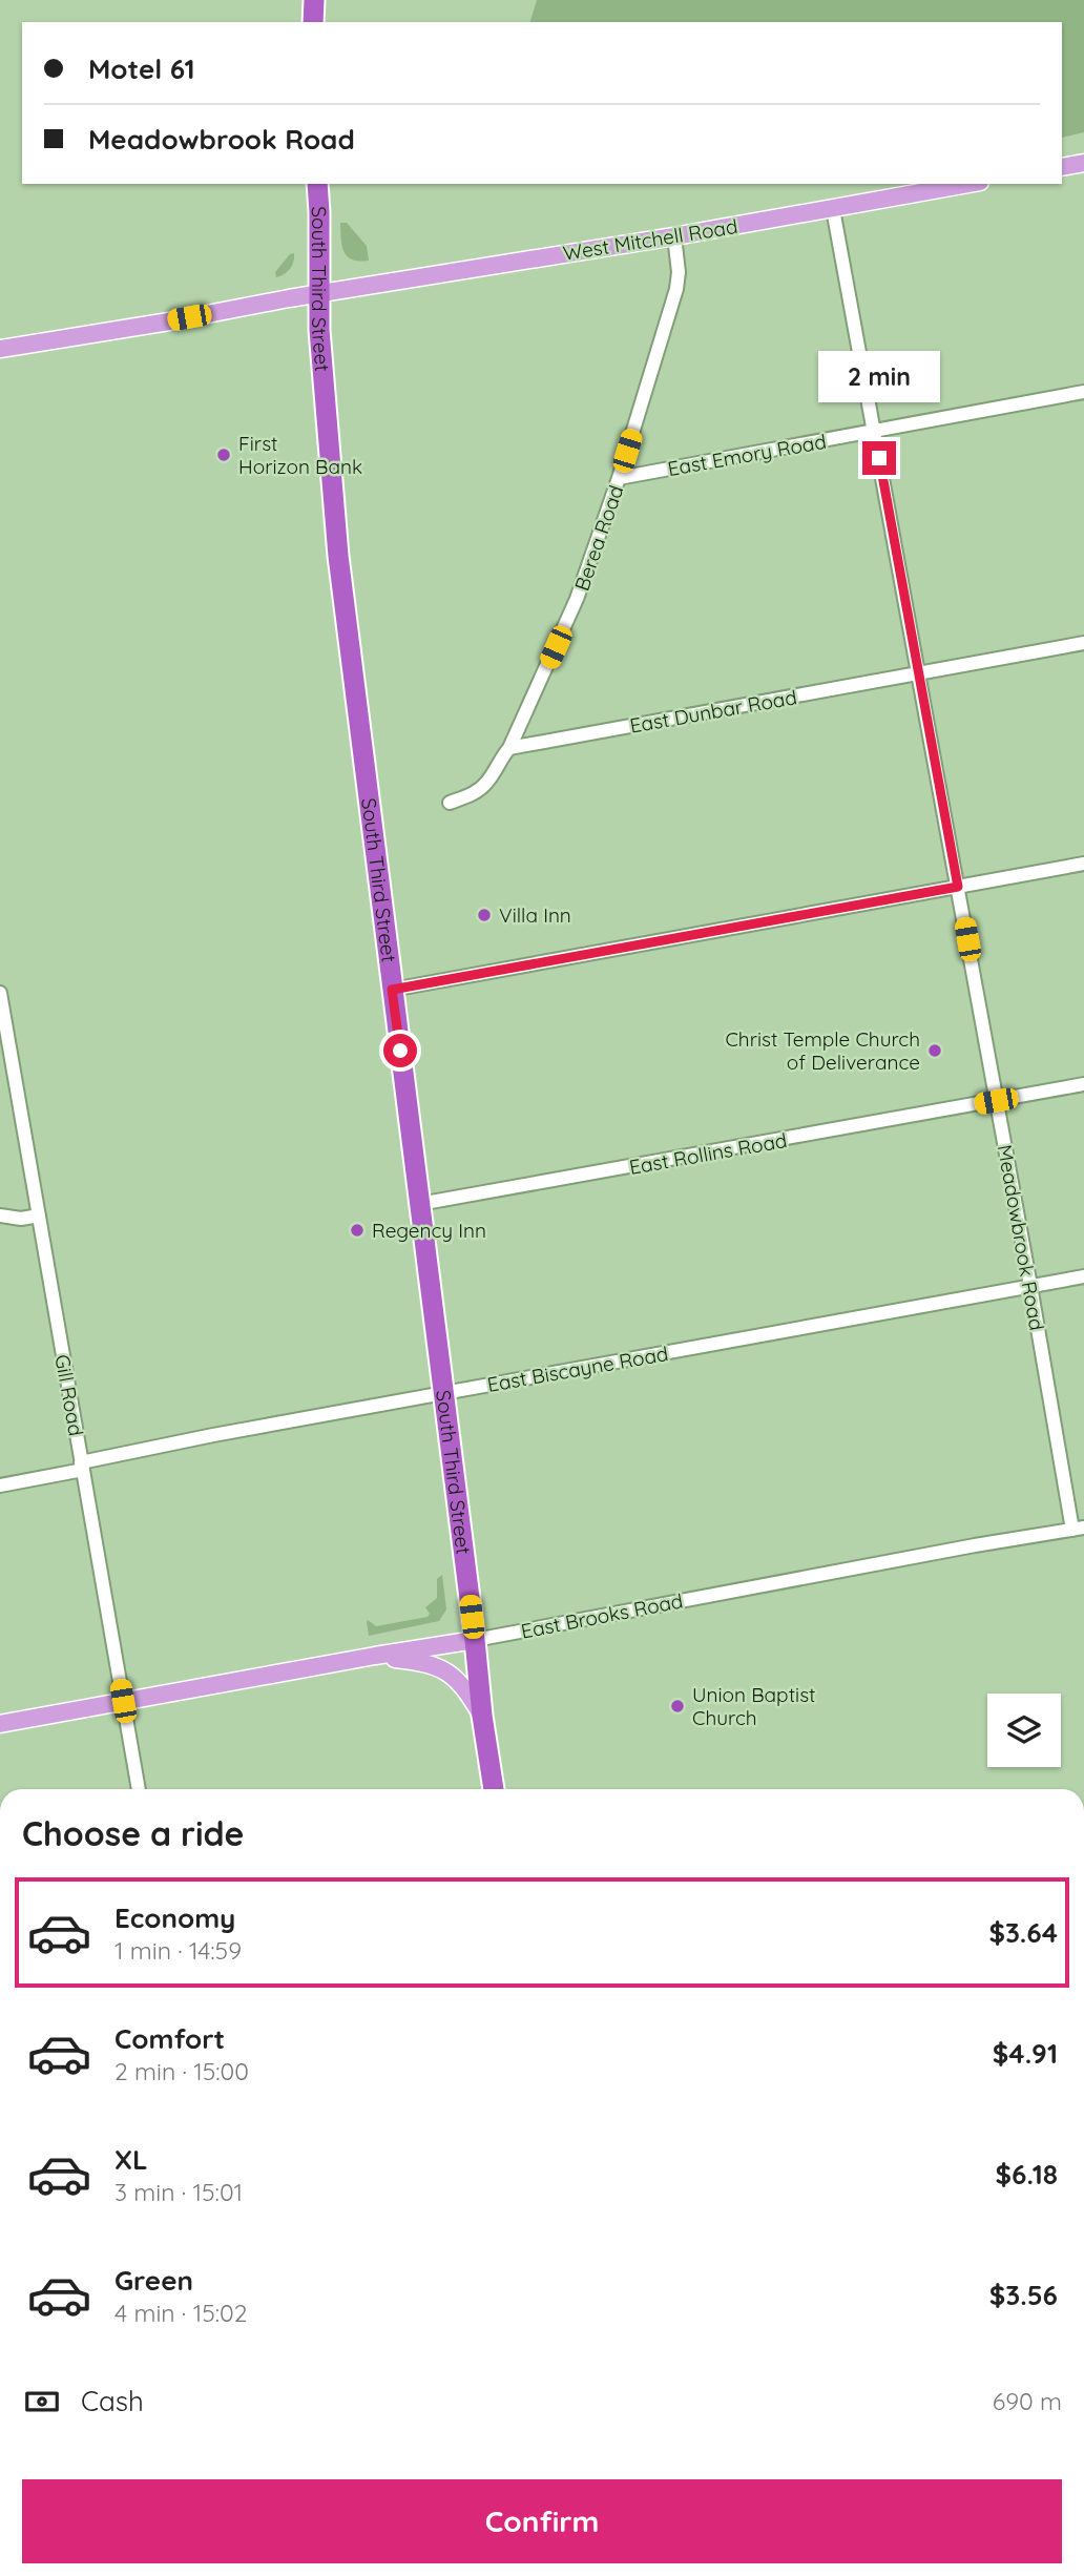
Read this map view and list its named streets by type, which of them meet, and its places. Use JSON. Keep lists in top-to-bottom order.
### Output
{
  "streets": {
    "highway": ["South Third Street"],
    "main road": ["West Mitchell Road", "East Brooks Road"],
    "street": [
      "East Emory Road",
      "Berea Road",
      "East Dunbar Road",
      "East Rollins Road",
      "Meadowbrook Road",
      "East Biscayne Road",
      "Gill Road"
    ]
  },
  "crossings": [
    ["West Mitchell Road", "South Third Street"],
    ["West Mitchell Road", "Berea Road"],
    ["West Mitchell Road", "Meadowbrook Road"],
    ["South Third Street", "East Rollins Road"],
    ["South Third Street", "East Biscayne Road"],
    ["South Third Street", "East Brooks Road"],
    ["East Emory Road", "Berea Road"],
    ["East Emory Road", "Meadowbrook Road"],
    ["Berea Road", "East Dunbar Road"],
    ["East Dunbar Road", "Meadowbrook Road"],
    ["East Rollins Road", "Meadowbrook Road"],
    ["Meadowbrook Road", "East Biscayne Road"],
    ["Meadowbrook Road", "East Brooks Road"],
    ["East Biscayne Road", "Gill Road"],
    ["Gill Road", "East Brooks Road"]
  ],
  "places": [
    "First Horizon Bank",
    "Villa Inn",
    "Christ Temple Church of Deliverance",
    "Regency Inn",
    "Union Baptist Church"
  ],
  "page": {
    "banner": ["Motel 61", "Meadowbrook Road"],
    "bubble": "2 min",
    "heading": "Choose a ride",
    "list": [
      {
        "name": "Economy",
        "note": "1 min · 14:59",
        "value": "$3.64"
      },
      {
        "name": "Comfort",
        "note": "2 min · 15:00",
        "value": "$4.91"
      },
      {
        "name": "XL",
        "note": "3 min · 15:01",
        "value": "$6.18"
      },
      {
        "name": "Green",
        "note": "4 min · 15:02",
        "value": "$3.56"
      }
    ],
    "pay": ["Cash", "690 m"],
    "buttons": "Confirm"
  }
}
